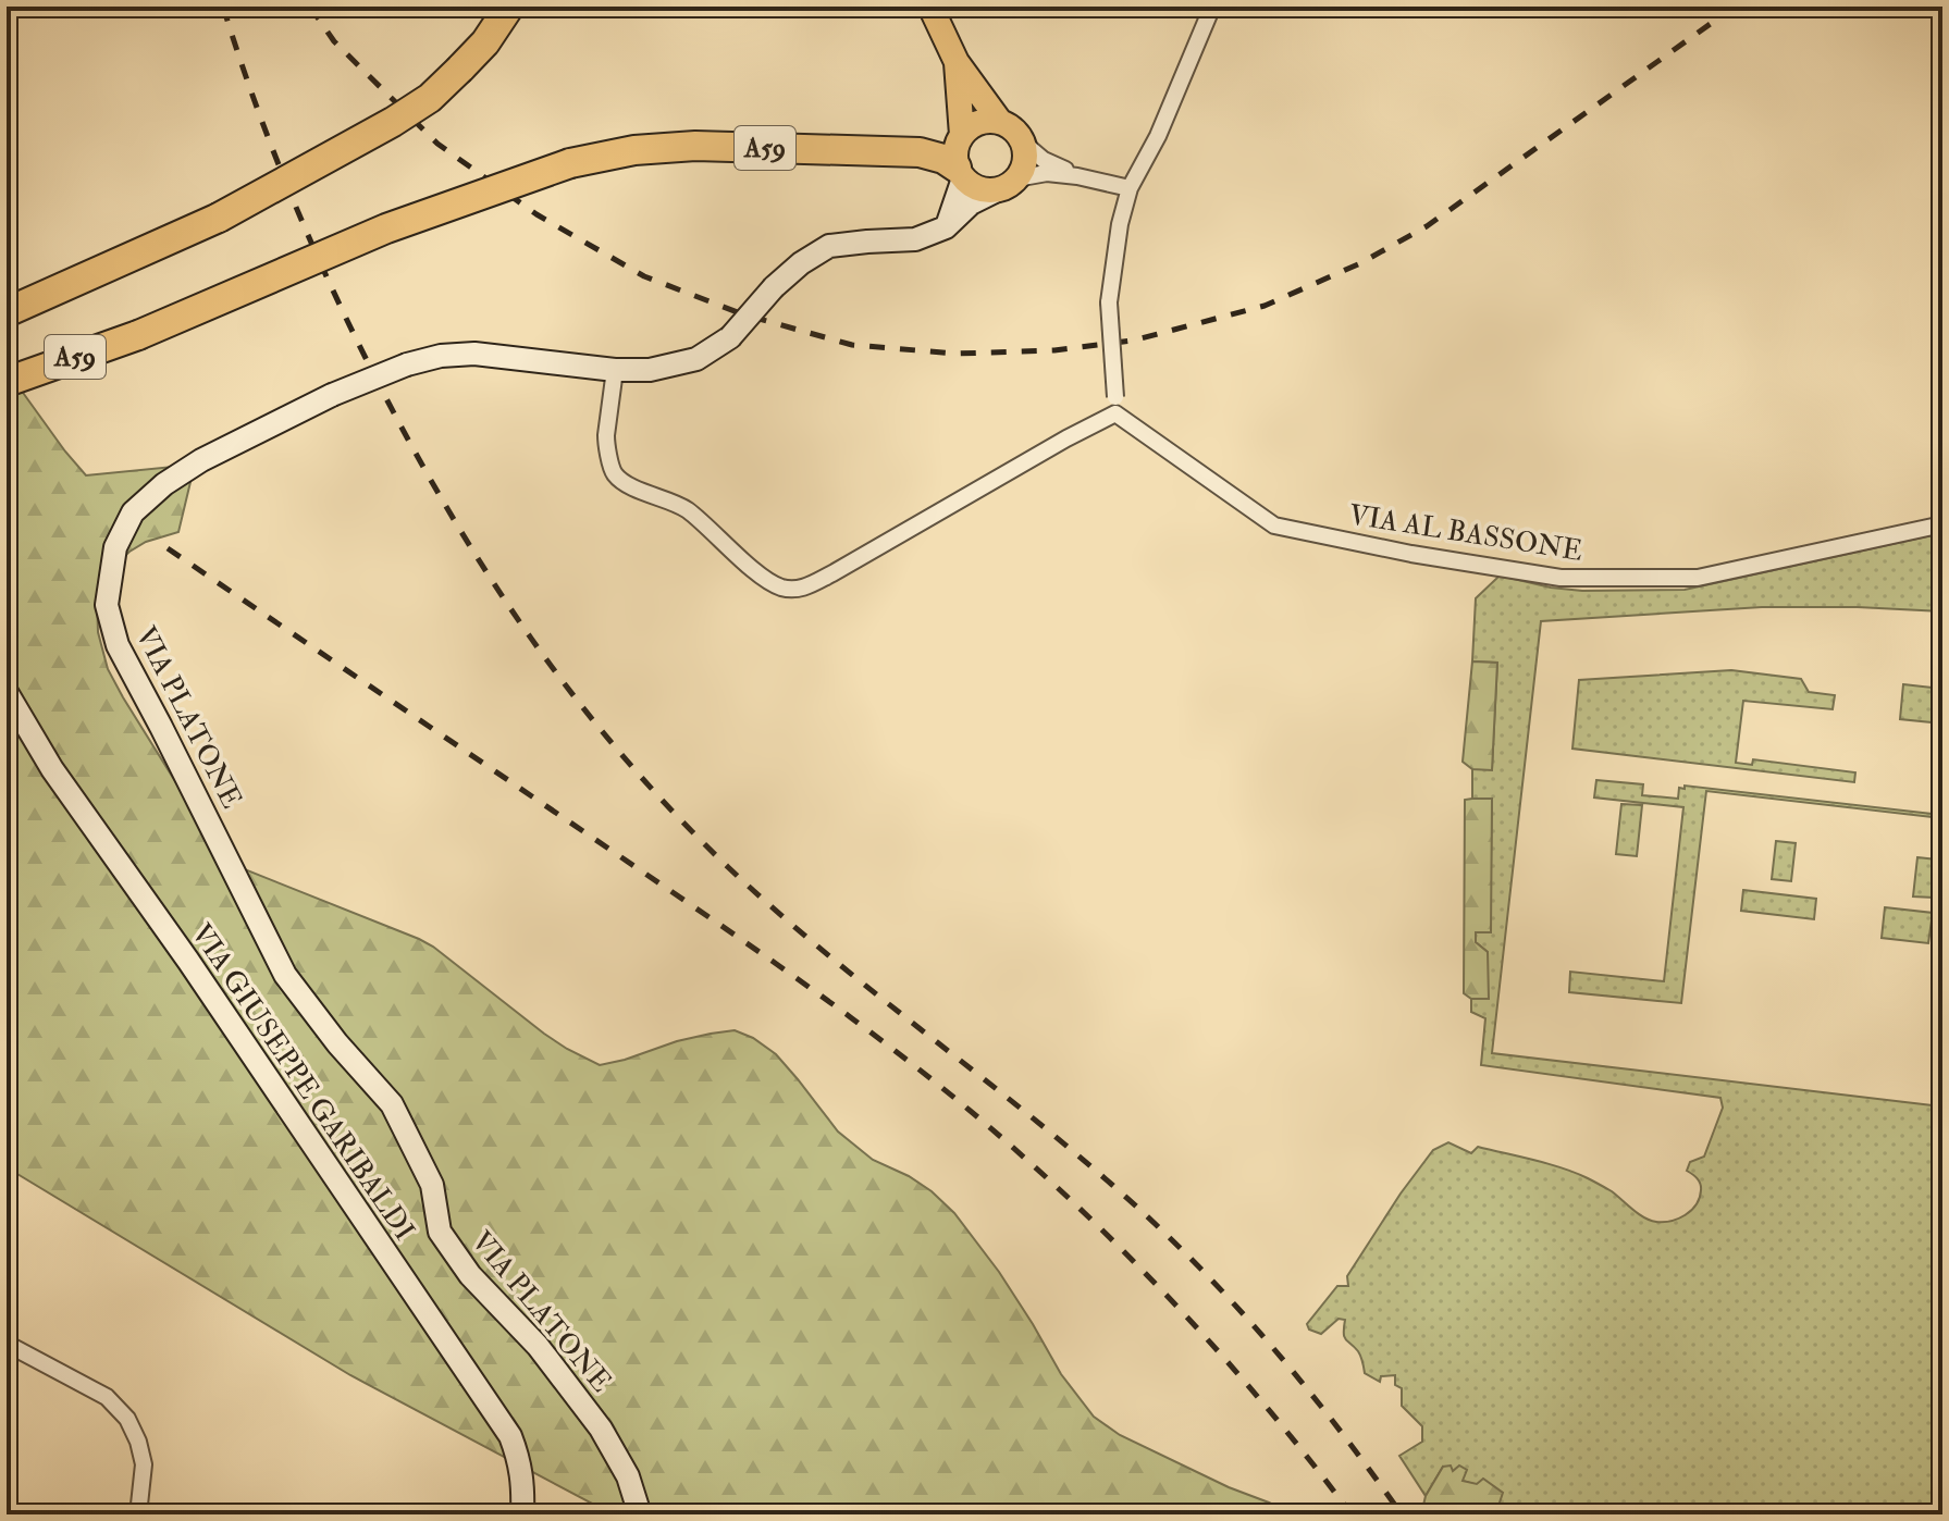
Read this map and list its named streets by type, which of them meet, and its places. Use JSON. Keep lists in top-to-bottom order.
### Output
{
  "streets": {
    "highway": ["A59"],
    "street": ["VIA AL BASSONE", "VIA PLATONE", "VIA GIUSEPPE GARIBALDI"]
  },
  "crossings": [
    ["A59", "VIA PLATONE"]
  ]
}
